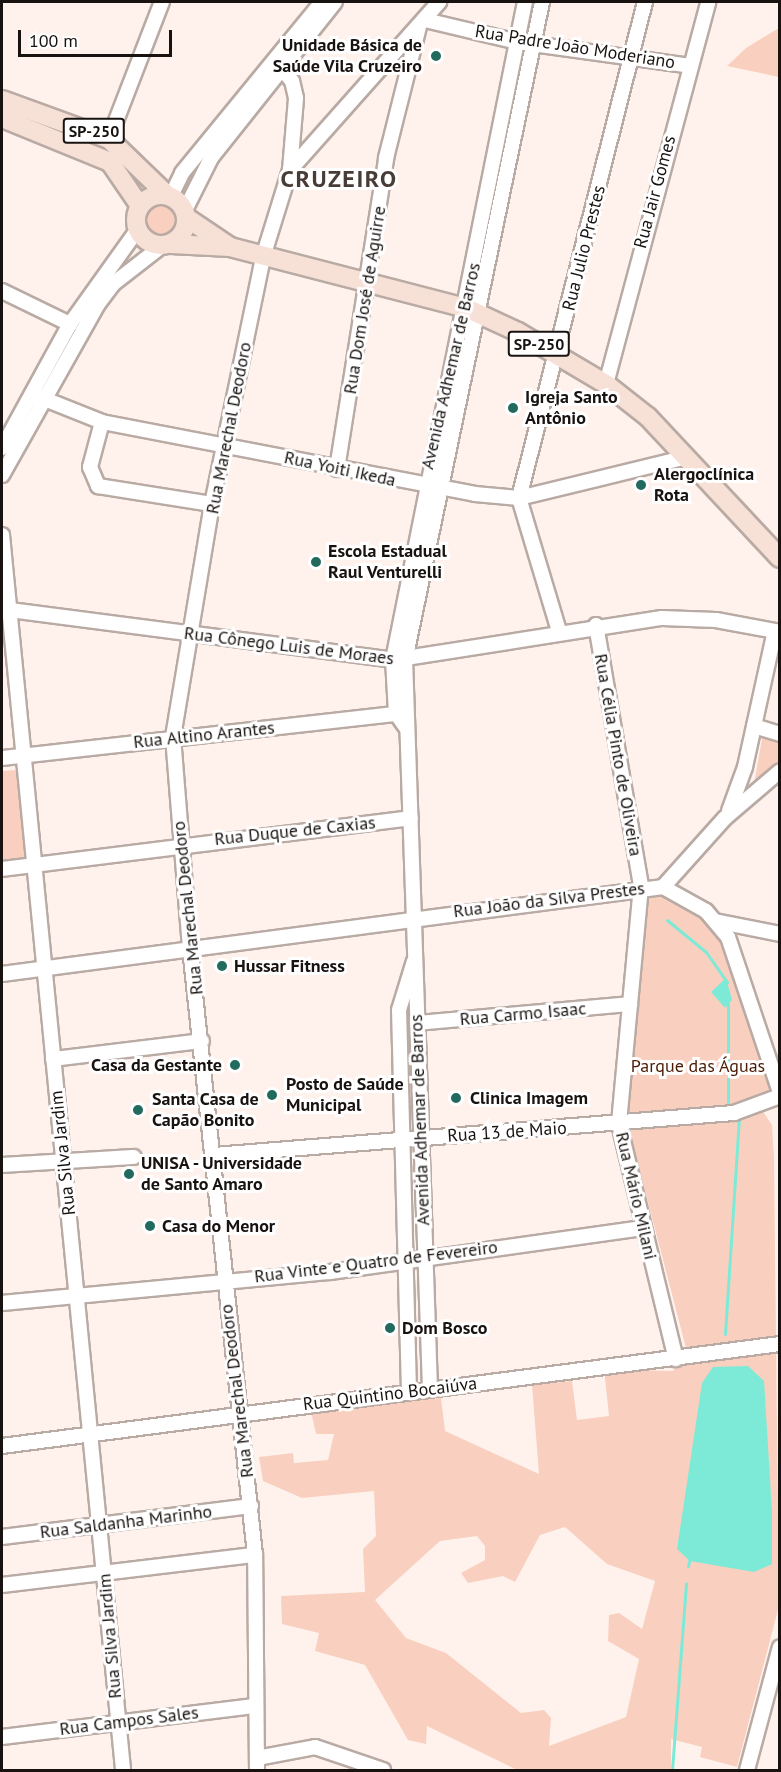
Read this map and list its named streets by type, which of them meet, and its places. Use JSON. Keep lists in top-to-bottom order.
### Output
{
  "streets": {
    "main road": ["SP-250"],
    "street": [
      "Rua Padre João Moderiano",
      "Rua Jair Gomes",
      "Rua Julio Prestes",
      "Rua Dom José de Aguirre",
      "Avenida Adhemar de Barros",
      "Rua Marechal Deodoro",
      "Rua Yoiti Ikeda",
      "Rua Cônego Luis de Moraes",
      "Rua Altino Arantes",
      "Rua Célia Pinto de Oliveira",
      "Rua Duque de Caxias",
      "Rua João da Silva Prestes",
      "Rua Carmo Isaac",
      "Rua 13 de Maio",
      "Rua Silva Jardim",
      "Rua Mário Milani",
      "Rua Vinte e Quatro de Fevereiro",
      "Rua Quintino Bocaiúva",
      "Rua Saldanha Marinho",
      "Rua Campos Sales"
    ]
  },
  "crossings": [
    ["Rua Padre João Moderiano", "Rua Jair Gomes"],
    ["Rua Padre João Moderiano", "Rua Julio Prestes"],
    ["Rua Padre João Moderiano", "Rua Dom José de Aguirre"],
    ["Rua Padre João Moderiano", "Avenida Adhemar de Barros"],
    ["SP-250", "Rua Jair Gomes"],
    ["SP-250", "Rua Julio Prestes"],
    ["SP-250", "Rua Dom José de Aguirre"],
    ["SP-250", "Avenida Adhemar de Barros"],
    ["SP-250", "Rua Marechal Deodoro"],
    ["SP-250", "Rua Yoiti Ikeda"],
    ["Rua Julio Prestes", "Rua Yoiti Ikeda"],
    ["Rua Dom José de Aguirre", "Rua Yoiti Ikeda"],
    ["Avenida Adhemar de Barros", "Rua Yoiti Ikeda"],
    ["Avenida Adhemar de Barros", "Rua Cônego Luis de Moraes"],
    ["Avenida Adhemar de Barros", "Rua Altino Arantes"],
    ["Avenida Adhemar de Barros", "Rua Duque de Caxias"],
    ["Avenida Adhemar de Barros", "Rua João da Silva Prestes"],
    ["Avenida Adhemar de Barros", "Rua Carmo Isaac"],
    ["Avenida Adhemar de Barros", "Rua 13 de Maio"],
    ["Avenida Adhemar de Barros", "Rua Vinte e Quatro de Fevereiro"],
    ["Avenida Adhemar de Barros", "Rua Quintino Bocaiúva"],
    ["Rua Marechal Deodoro", "Rua Yoiti Ikeda"],
    ["Rua Marechal Deodoro", "Rua Cônego Luis de Moraes"],
    ["Rua Marechal Deodoro", "Rua Altino Arantes"],
    ["Rua Marechal Deodoro", "Rua Duque de Caxias"],
    ["Rua Marechal Deodoro", "Rua João da Silva Prestes"],
    ["Rua Marechal Deodoro", "Rua 13 de Maio"],
    ["Rua Marechal Deodoro", "Rua Vinte e Quatro de Fevereiro"],
    ["Rua Marechal Deodoro", "Rua Quintino Bocaiúva"],
    ["Rua Marechal Deodoro", "Rua Saldanha Marinho"],
    ["Rua Marechal Deodoro", "Rua Campos Sales"],
    ["Rua Cônego Luis de Moraes", "Rua Célia Pinto de Oliveira"],
    ["Rua Cônego Luis de Moraes", "Rua João da Silva Prestes"],
    ["Rua Cônego Luis de Moraes", "Rua Silva Jardim"],
    ["Rua Altino Arantes", "Rua Silva Jardim"],
    ["Rua Célia Pinto de Oliveira", "Rua João da Silva Prestes"],
    ["Rua Célia Pinto de Oliveira", "Rua Mário Milani"],
    ["Rua Duque de Caxias", "Rua Silva Jardim"],
    ["Rua João da Silva Prestes", "Rua Silva Jardim"],
    ["Rua João da Silva Prestes", "Rua Mário Milani"],
    ["Rua Carmo Isaac", "Rua Mário Milani"],
    ["Rua 13 de Maio", "Rua Mário Milani"],
    ["Rua Silva Jardim", "Rua Vinte e Quatro de Fevereiro"],
    ["Rua Silva Jardim", "Rua Quintino Bocaiúva"],
    ["Rua Silva Jardim", "Rua Saldanha Marinho"],
    ["Rua Silva Jardim", "Rua Campos Sales"],
    ["Rua Mário Milani", "Rua Vinte e Quatro de Fevereiro"],
    ["Rua Mário Milani", "Rua Quintino Bocaiúva"]
  ],
  "districts": ["CRUZEIRO"],
  "parks": ["Parque das Águas"],
  "places": [
    "Unidade Básica de Saúde Vila Cruzeiro",
    "Igreja Santo Antônio",
    "Alergoclínica Rota",
    "Escola Estadual Raul Venturelli",
    "Hussar Fitness",
    "Casa da Gestante",
    "Posto de Saúde Municipal",
    "Clinica Imagem",
    "Santa Casa de Capão Bonito",
    "UNISA - Universidade de Santo Amaro",
    "Casa do Menor",
    "Dom Bosco"
  ],
  "scale_bar": "100 m"
}
